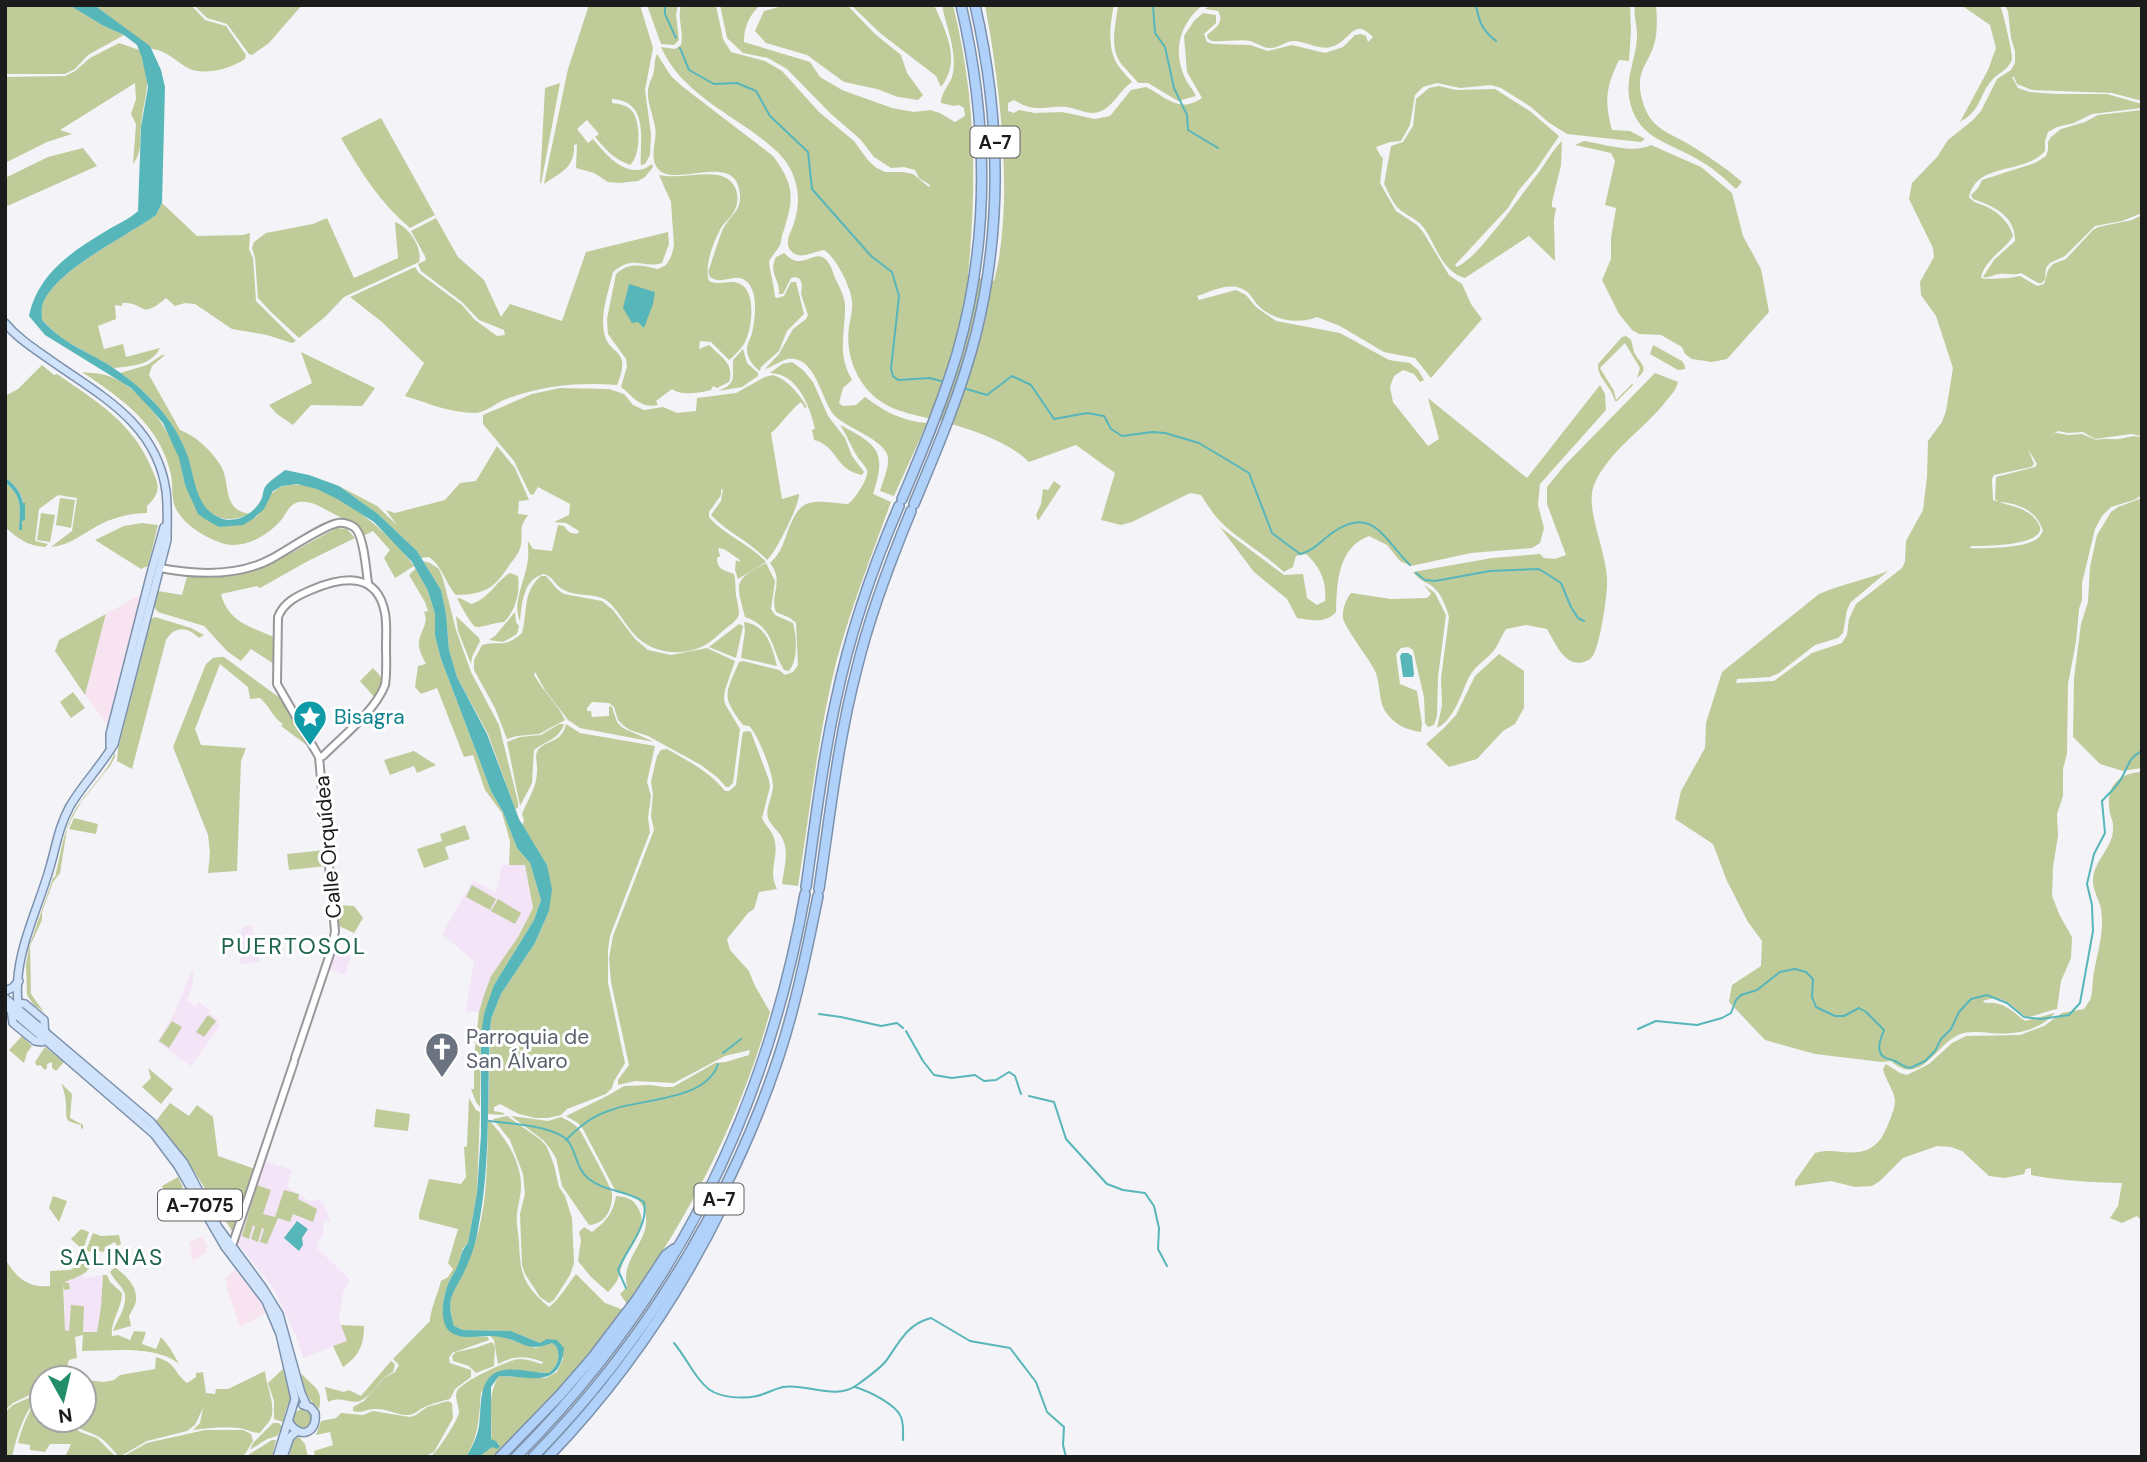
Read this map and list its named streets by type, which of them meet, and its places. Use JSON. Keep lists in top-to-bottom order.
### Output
{
  "streets": {
    "highway": ["A-7"],
    "main road": ["A-7075"],
    "street": ["Calle Orquídea"]
  },
  "crossings": [
    ["Calle Orquídea", "A-7075"]
  ],
  "districts": ["PUERTOSOL", "SALINAS"],
  "places": {
    "place": ["Bisagra"],
    "church": ["Parroquia de San Álvaro"]
  },
  "north": "bottom"
}
